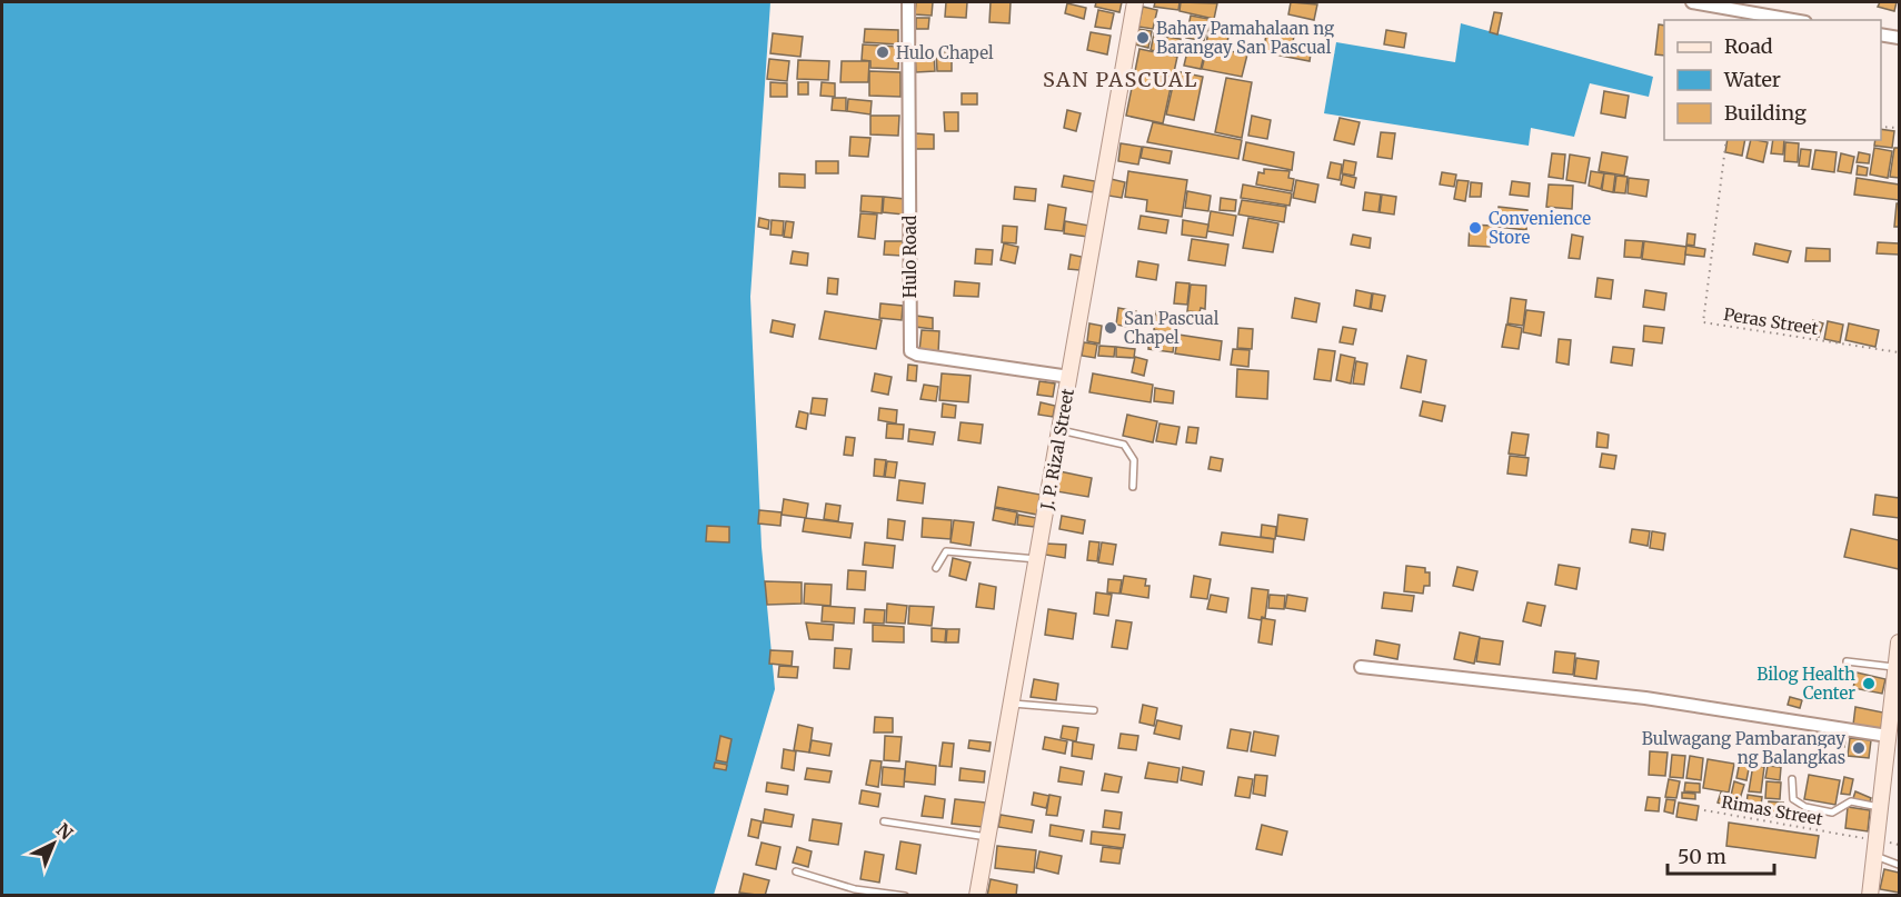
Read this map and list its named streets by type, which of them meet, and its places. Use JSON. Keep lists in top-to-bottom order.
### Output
{
  "streets": {
    "main road": ["J. P. Rizal Street"],
    "street": ["Hulo Road"],
    "path": ["Peras Street", "Rimas Street"]
  },
  "crossings": [
    ["Hulo Road", "J. P. Rizal Street"]
  ],
  "districts": ["SAN PASCUAL"],
  "places": [
    "Bahay Pamahalaan ng Barangay San Pascual",
    "Hulo Chapel",
    "Convenience Store",
    "San Pascual Chapel",
    "Bilog Health Center",
    "Bulwagang Pambarangay ng Balangkas"
  ],
  "legend": ["Road", "Water", "Building"],
  "scale_bar": "50 m",
  "north": "top right"
}
